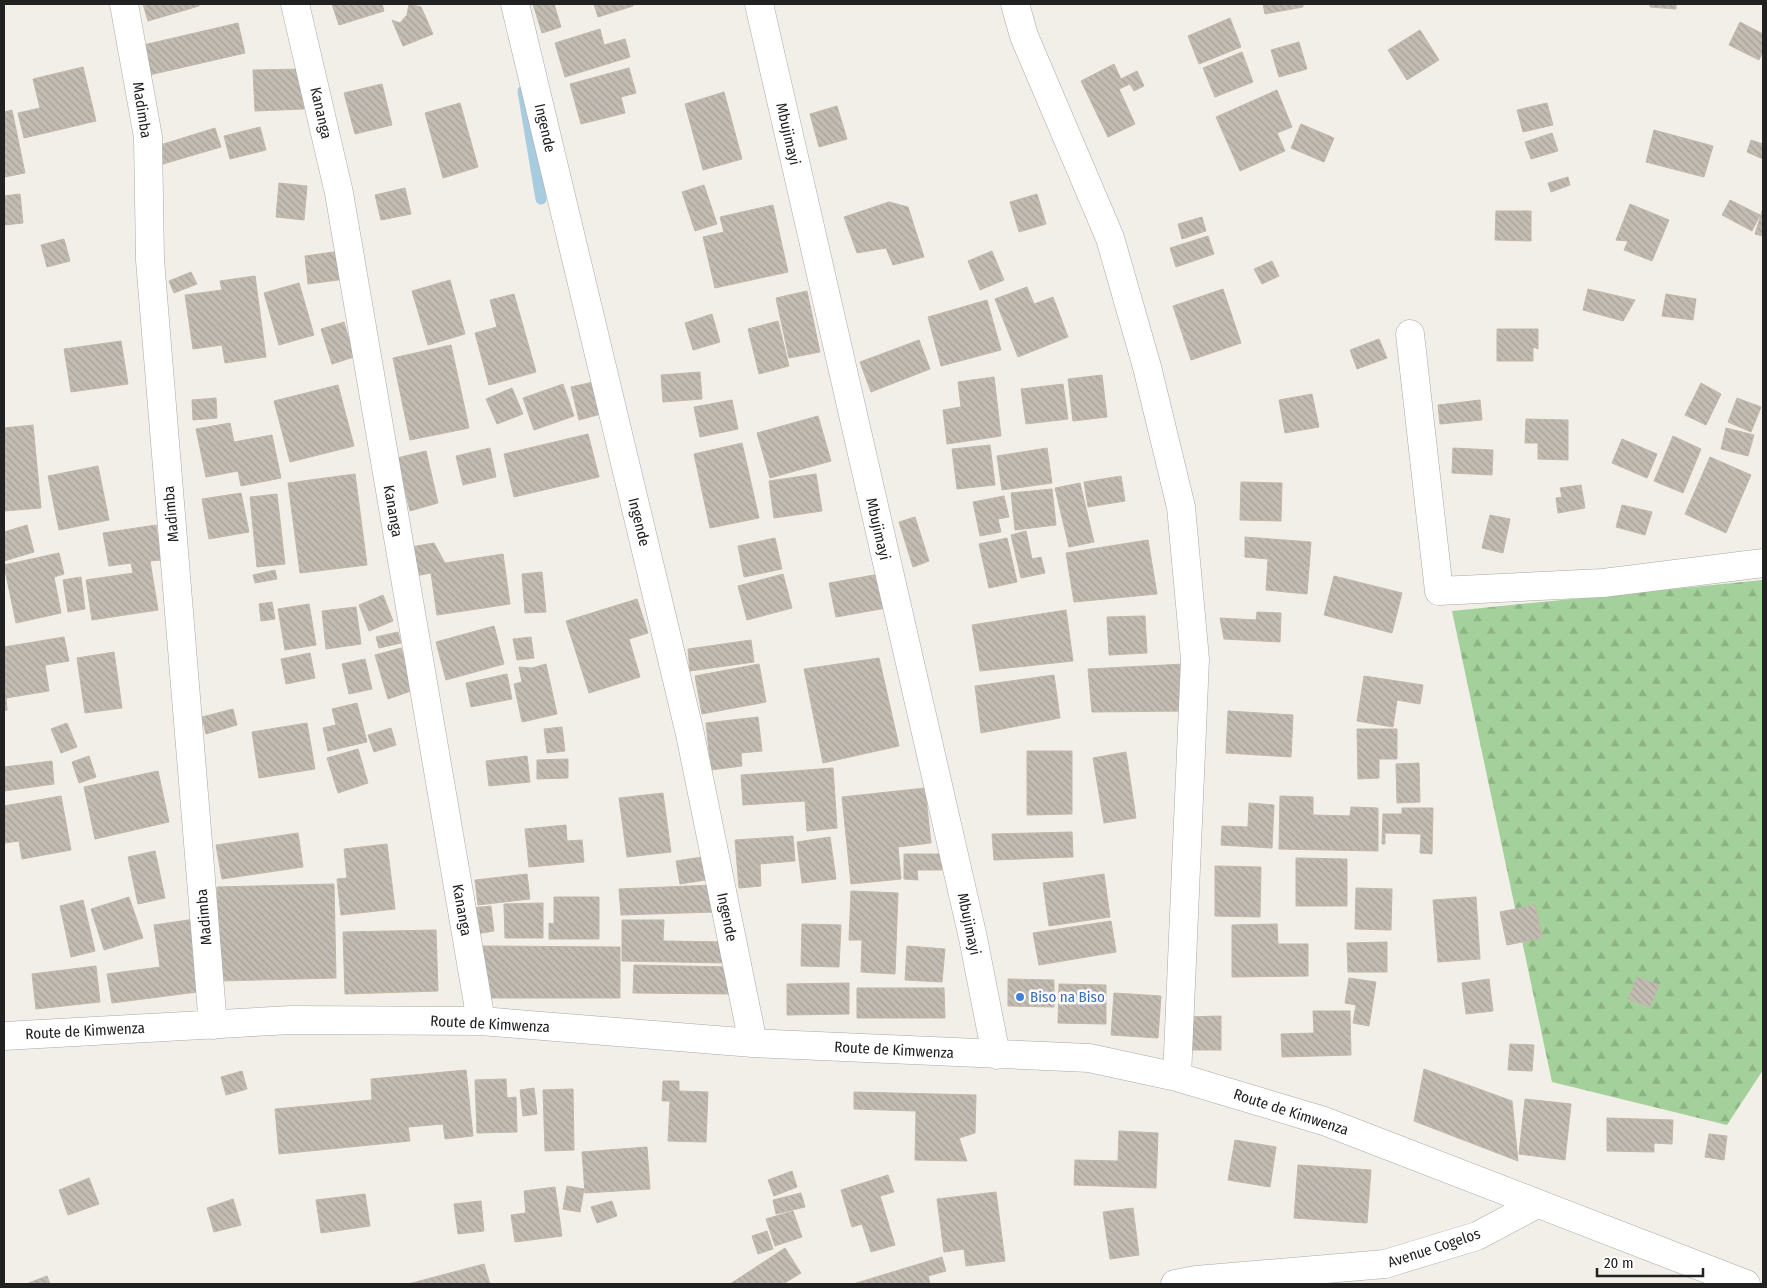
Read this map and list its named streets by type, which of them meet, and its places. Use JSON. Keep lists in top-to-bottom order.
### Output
{
  "streets": {
    "street": [
      "Madimba",
      "Kananga",
      "Ingende",
      "Mbujimayi",
      "Route de Kimwenza",
      "Avenue Cogelos"
    ]
  },
  "crossings": [
    ["Madimba", "Route de Kimwenza"],
    ["Kananga", "Route de Kimwenza"],
    ["Ingende", "Route de Kimwenza"],
    ["Mbujimayi", "Route de Kimwenza"],
    ["Route de Kimwenza", "Avenue Cogelos"]
  ],
  "places": ["Biso na Biso"],
  "scale_bar": "20 m"
}
